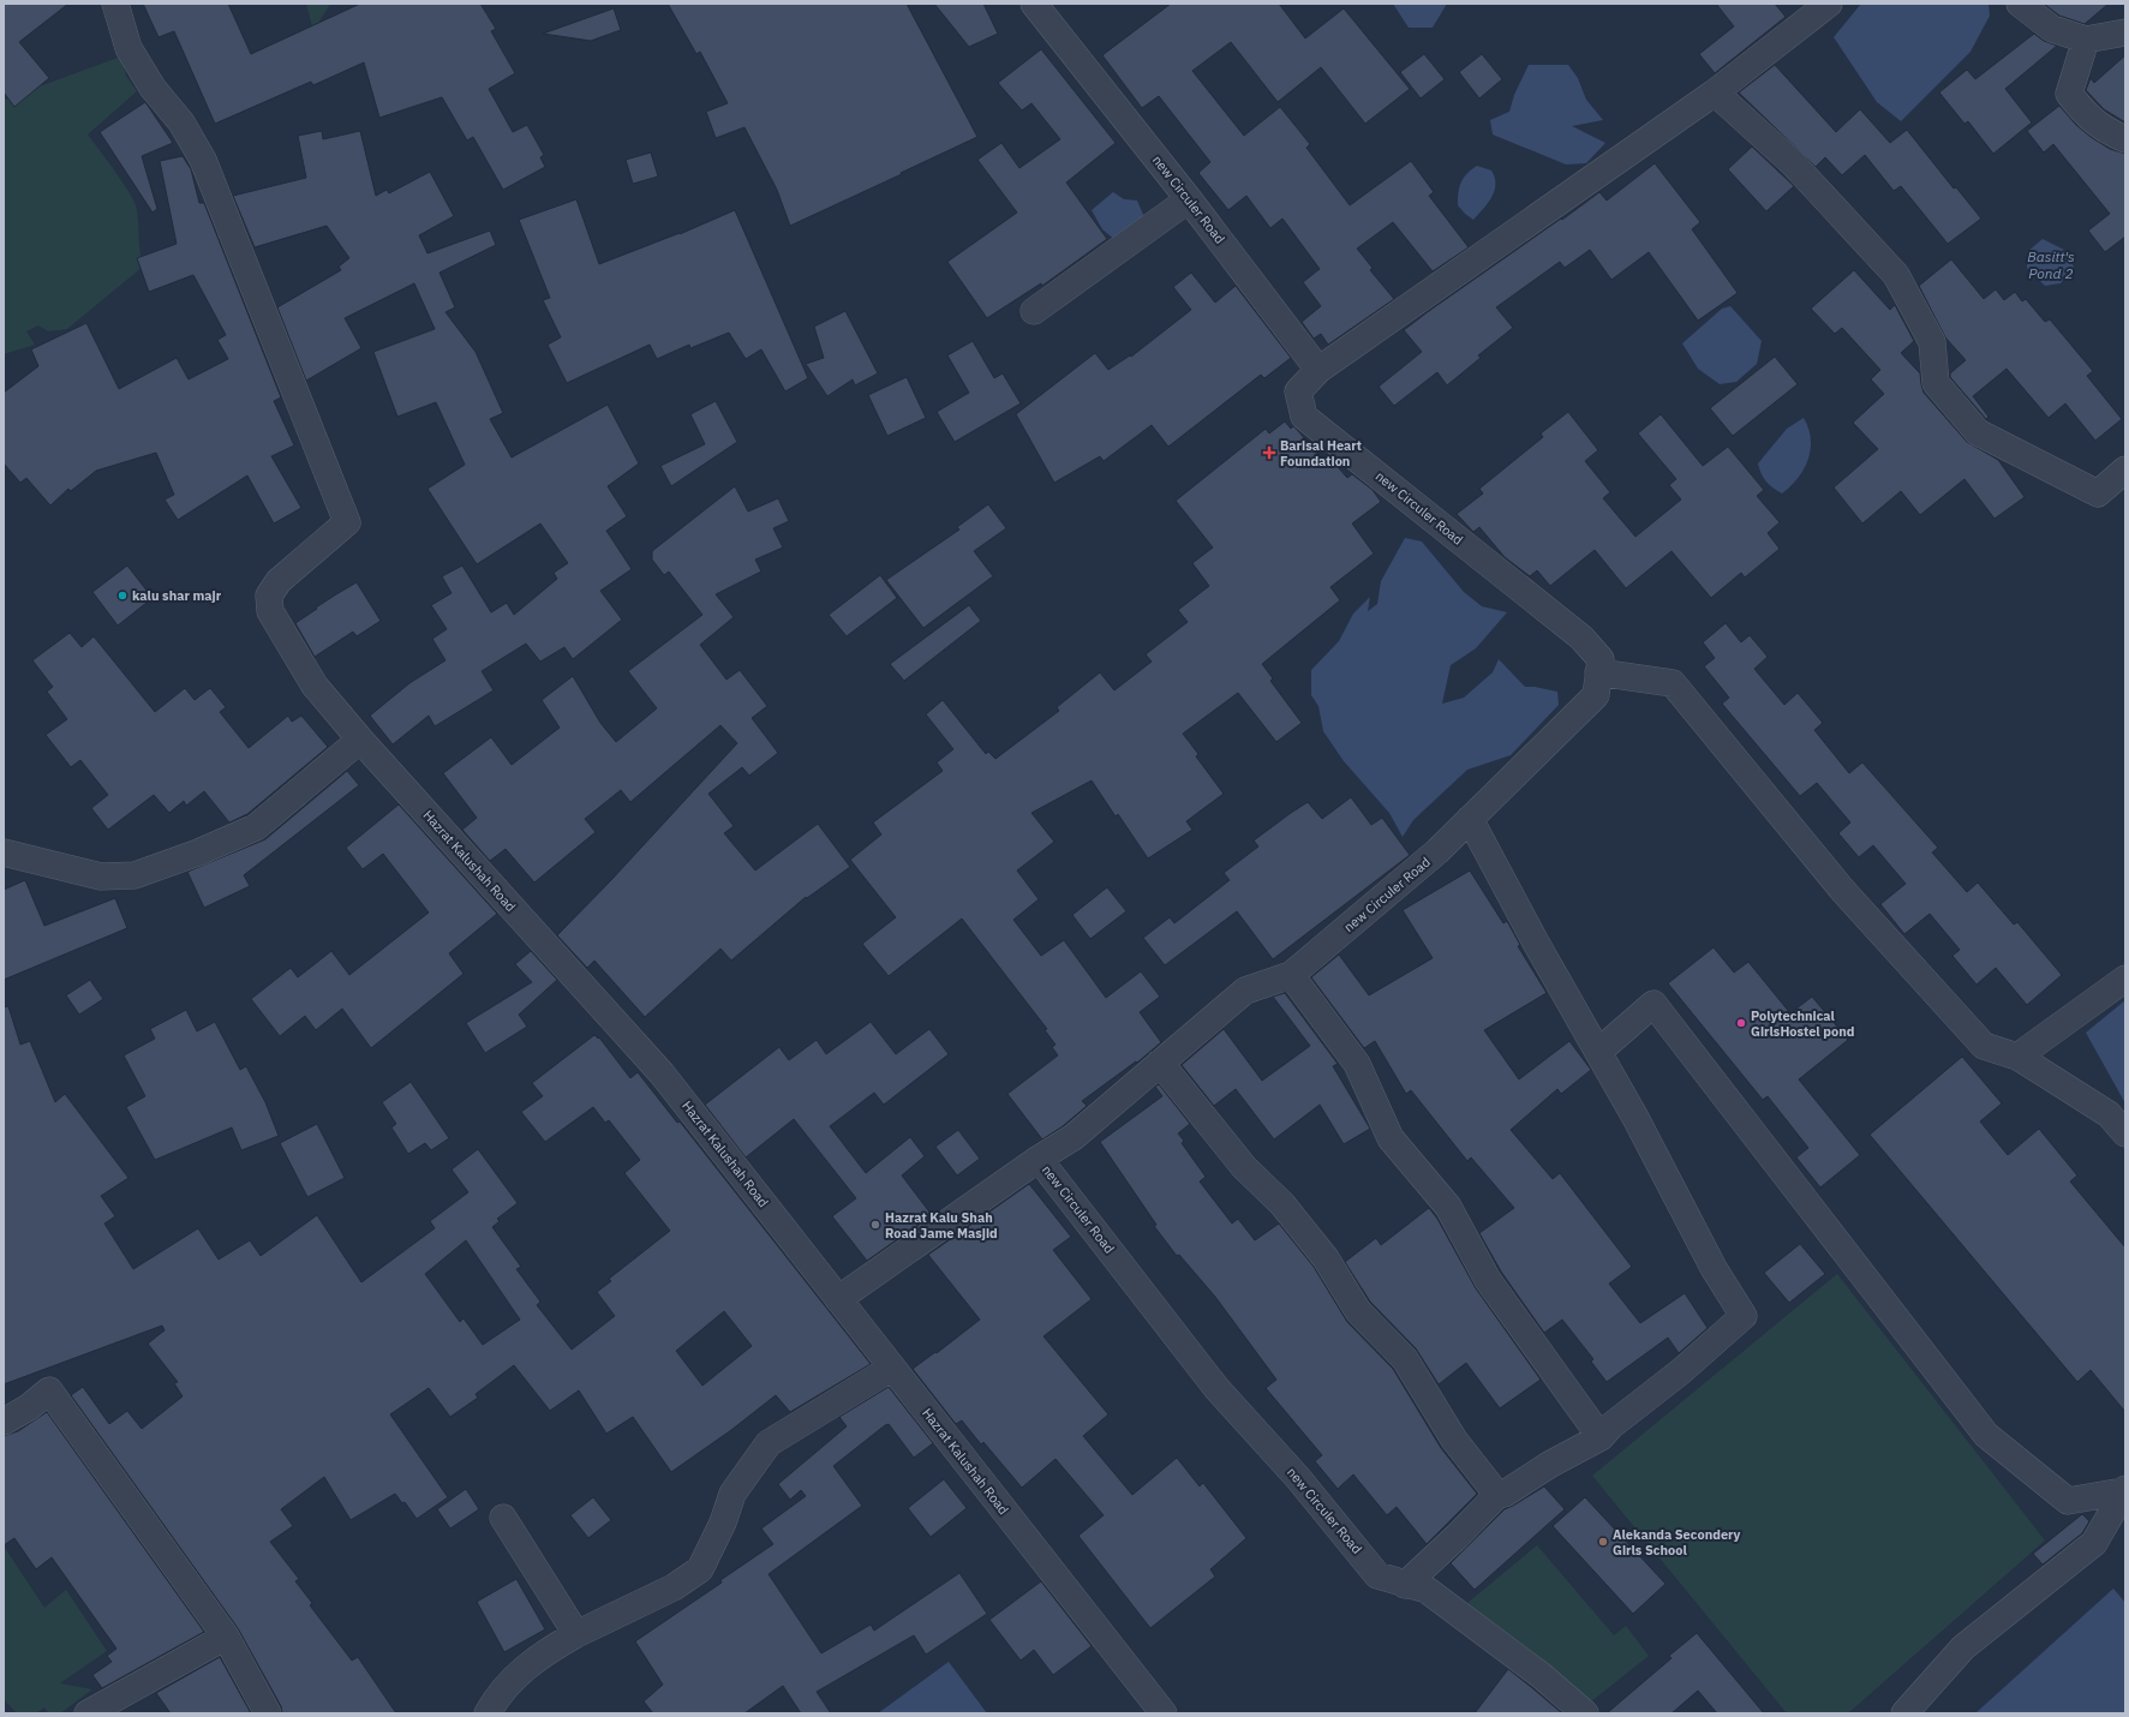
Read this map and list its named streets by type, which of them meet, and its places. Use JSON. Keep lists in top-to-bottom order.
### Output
{
  "streets": {
    "street": ["new Circuler Road", "Hazrat Kalushah Road"]
  },
  "water": ["Basitt's Pond 2"],
  "places": {
    "health": ["Barisal Heart Foundation"],
    "other": [
      "kalu shar majr",
      "Polytechnical GirlsHostel pond",
      "Hazrat Kalu Shah Road Jame Masjid",
      "Alekanda Secondery Girls School"
    ]
  }
}
